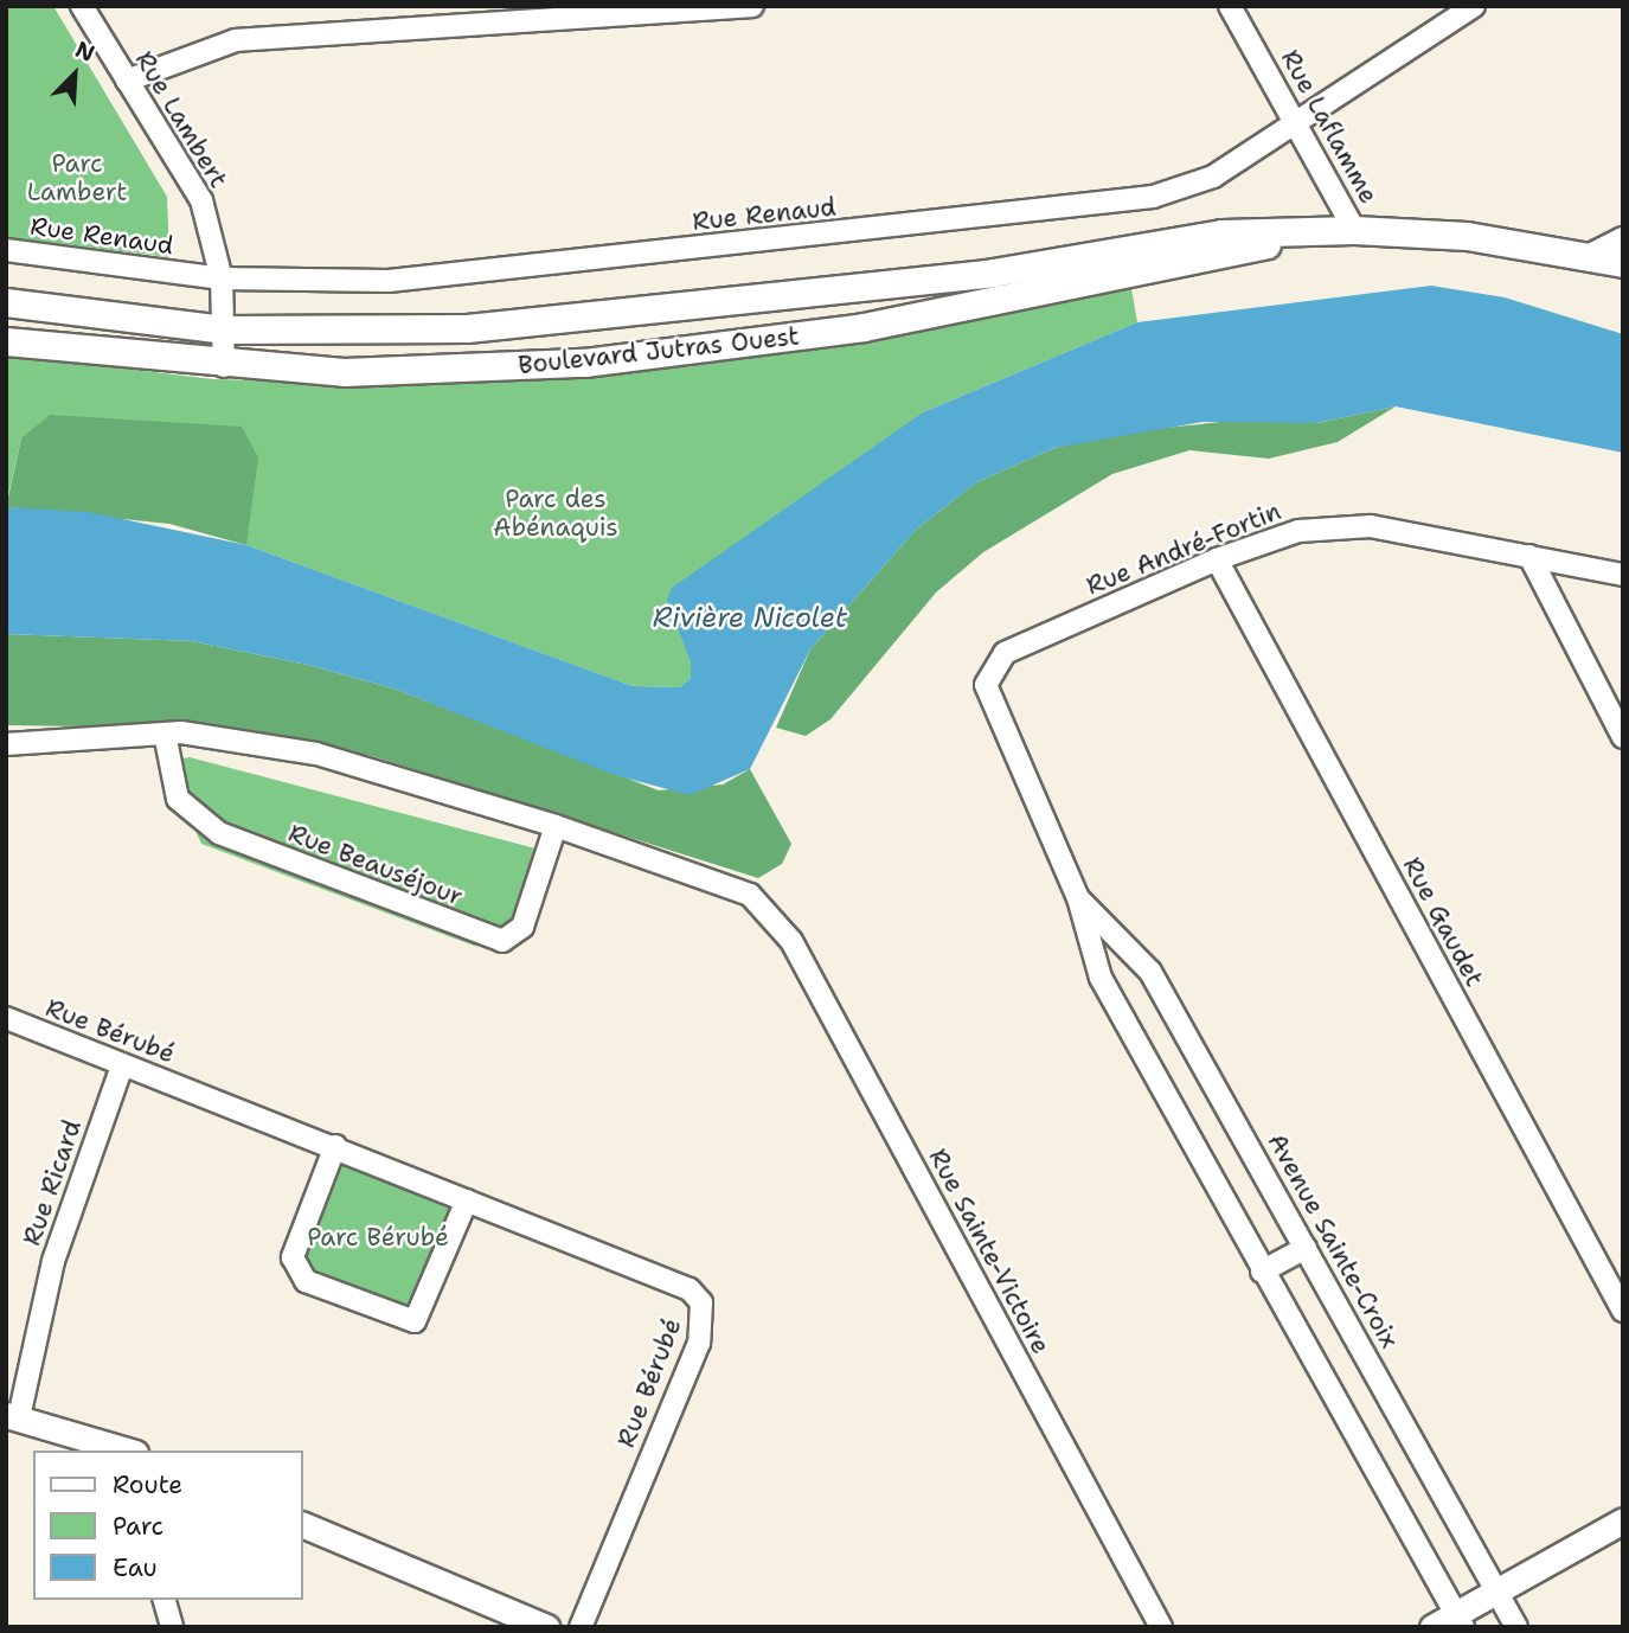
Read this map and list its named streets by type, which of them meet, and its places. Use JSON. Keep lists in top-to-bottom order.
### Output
{
  "streets": {
    "main road": ["Boulevard Jutras Ouest"],
    "street": [
      "Rue Lambert",
      "Rue Laflamme",
      "Rue Renaud",
      "Rue André-Fortin",
      "Rue Beauséjour",
      "Rue Gaudet",
      "Rue Bérubé",
      "Rue Ricard",
      "Avenue Sainte-Croix",
      "Rue Sainte-Victoire"
    ]
  },
  "crossings": [
    ["Rue Lambert", "Rue Renaud"],
    ["Rue Lambert", "Boulevard Jutras Ouest"],
    ["Rue Laflamme", "Rue Renaud"],
    ["Rue Laflamme", "Boulevard Jutras Ouest"],
    ["Rue André-Fortin", "Rue Gaudet"],
    ["Rue André-Fortin", "Avenue Sainte-Croix"],
    ["Rue Beauséjour", "Rue Sainte-Victoire"],
    ["Rue Bérubé", "Rue Ricard"]
  ],
  "water": ["Rivière Nicolet"],
  "parks": ["Parc Lambert", "Parc des Abénaquis", "Parc Bérubé"],
  "legend": ["Route", "Parc", "Eau"],
  "north": "top right"
}
